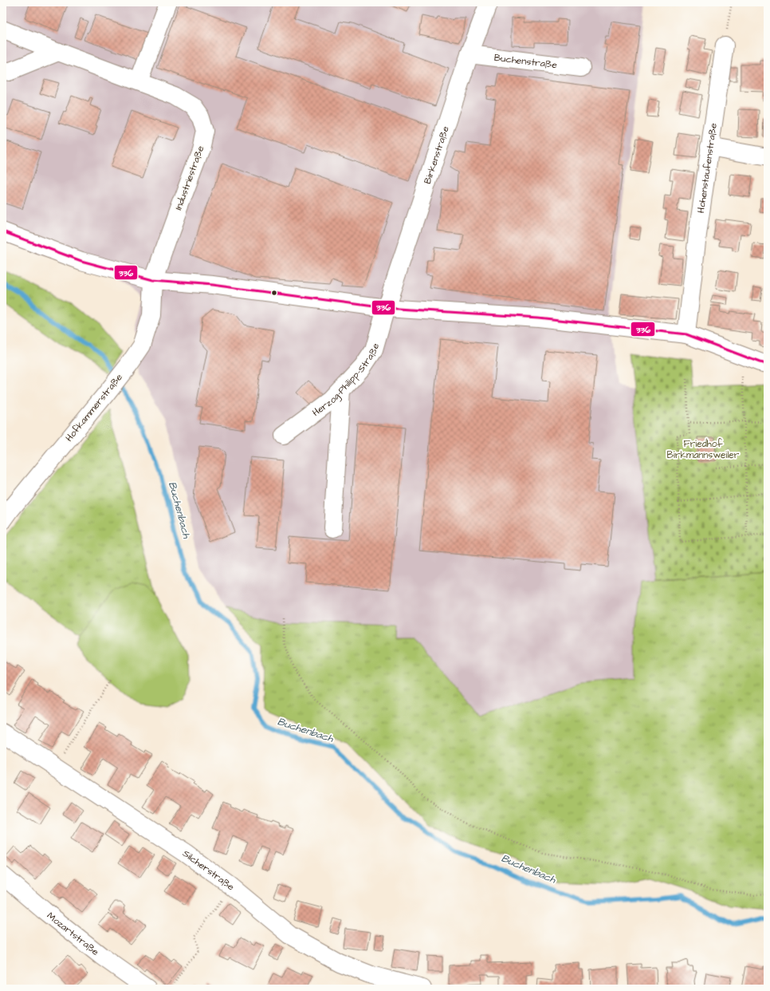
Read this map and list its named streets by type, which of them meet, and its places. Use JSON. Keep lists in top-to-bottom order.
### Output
{
  "streets": {
    "street": [
      "Buchenstraße",
      "Birkenstraße",
      "Hohenstaufenstraße",
      "Industriestraße",
      "Herzog-Philipp-Straße",
      "Hofkammerstraße",
      "Silcherstraße",
      "Mozartstraße"
    ]
  },
  "crossings": [
    ["Buchenstraße", "Birkenstraße"],
    ["Birkenstraße", "Herzog-Philipp-Straße"],
    ["Industriestraße", "Hofkammerstraße"]
  ],
  "water": ["Buchenbach"],
  "parks": ["Friedhof Birkmannsweiler"],
  "lines": ["transit line 336"]
}
